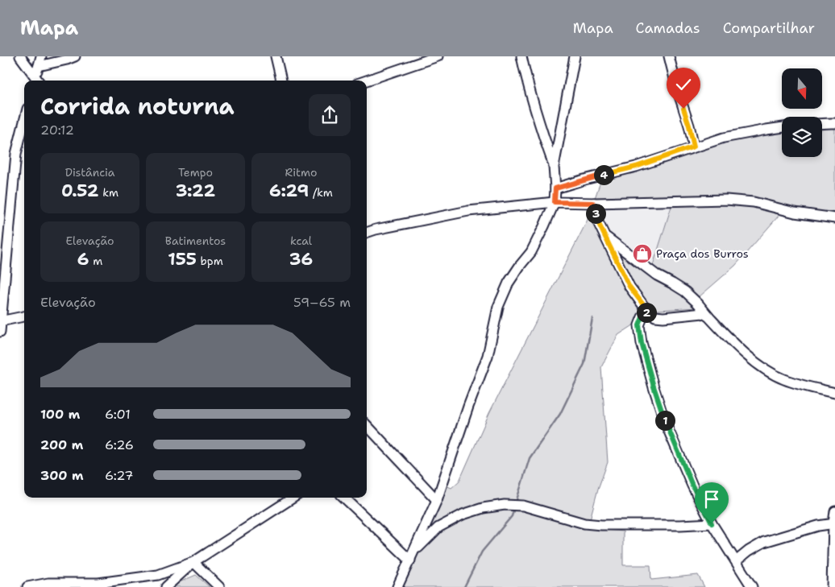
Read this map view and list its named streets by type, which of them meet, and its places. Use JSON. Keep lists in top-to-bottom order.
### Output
{
  "places": {
    "shop": ["Praça dos Burros"]
  },
  "north": "bottom",
  "page": {
    "header": "Mapa",
    "nav": ["Mapa", "Camadas", "Compartilhar"],
    "heading": ["Corrida noturna", "20:12"],
    "stats": [
      ["Distância", "0.52 km"],
      ["Tempo", "3:22"],
      ["Ritmo", "6:29 /km"],
      ["Elevação", "6 m"],
      ["Batimentos", "155 bpm"],
      ["kcal", "36"]
    ],
    "pins": [
      "4",
      "3",
      "2",
      "1"
    ],
    "chart": ["Elevação", "59–65 m"],
    "list": [
      {
        "name": "100 m",
        "note": "6:01"
      },
      {
        "name": "200 m",
        "note": "6:26"
      },
      {
        "name": "300 m",
        "note": "6:27"
      }
    ]
  }
}
